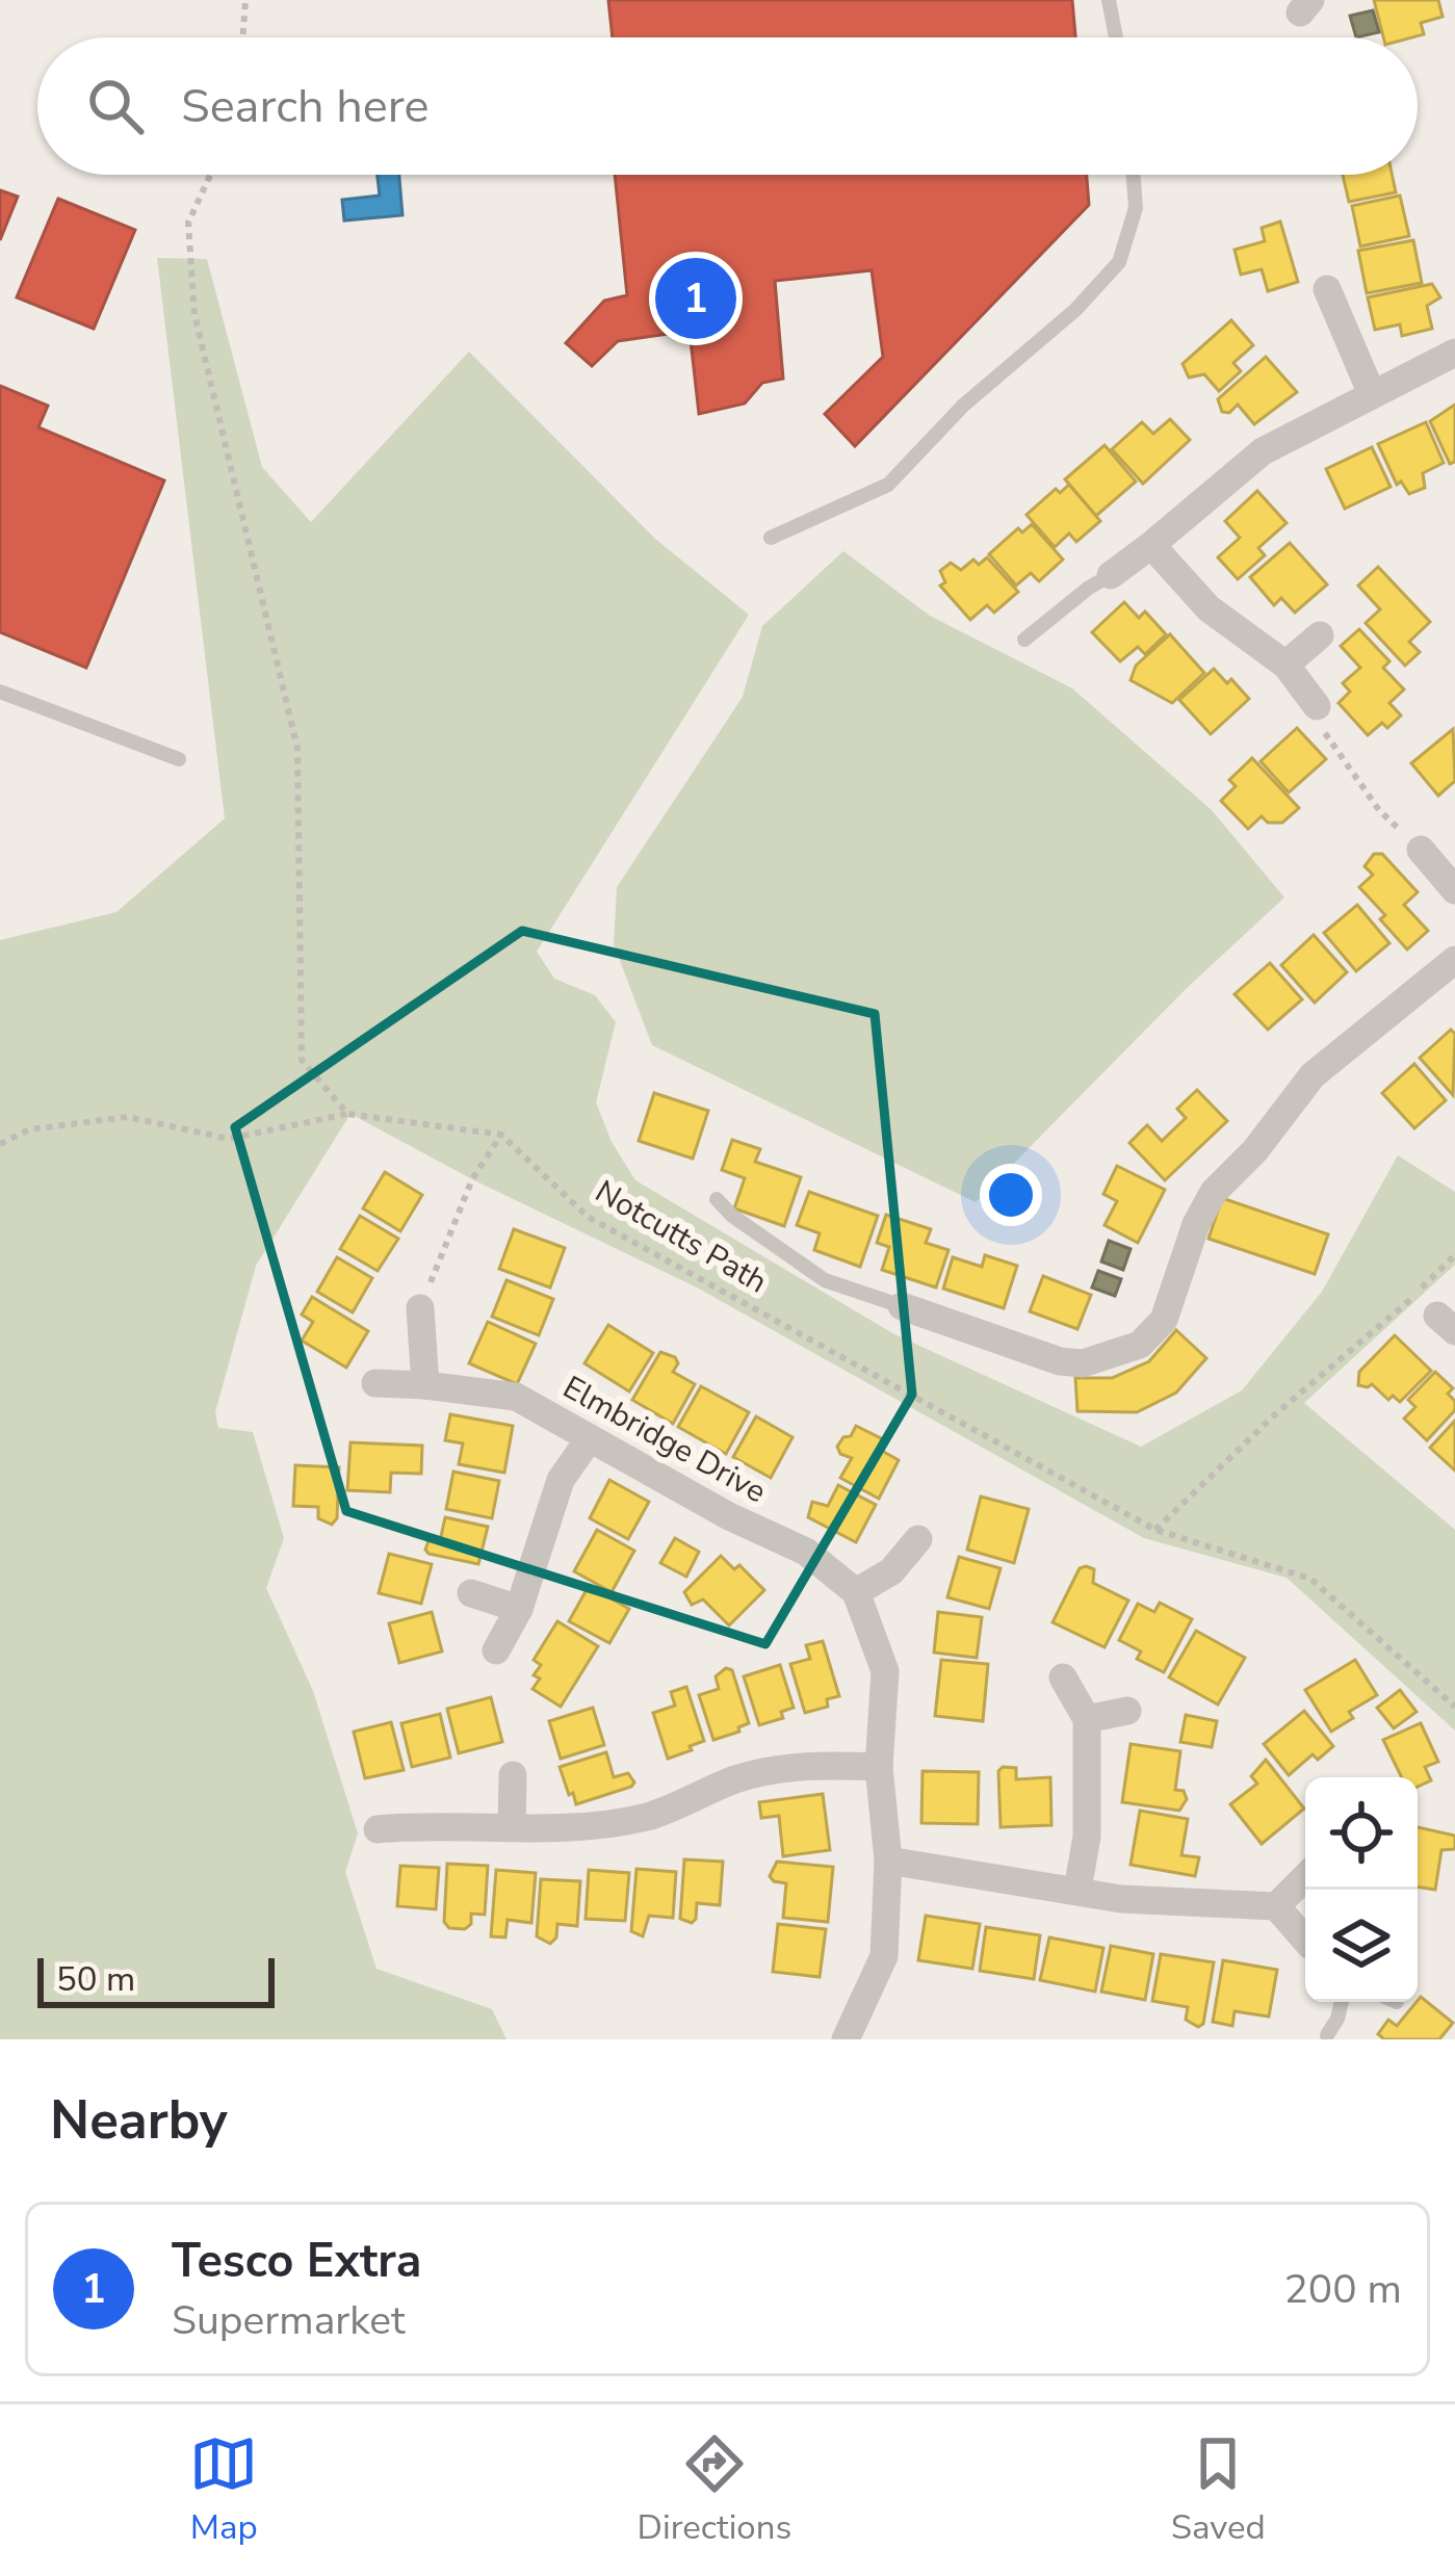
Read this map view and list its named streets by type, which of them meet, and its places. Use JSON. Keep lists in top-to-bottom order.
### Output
{
  "streets": {
    "street": ["Elmbridge Drive"],
    "path": ["Notcutts Path"]
  },
  "scale_bar": "50 m",
  "page": {
    "search": "Search here",
    "pins": "1",
    "scale": "50 m",
    "heading": "Nearby",
    "list": [
      {
        "mark": "1",
        "name": "Tesco Extra",
        "note": "Supermarket",
        "value": "200 m"
      }
    ],
    "nav": ["Map", "Directions", "Saved"]
  }
}
